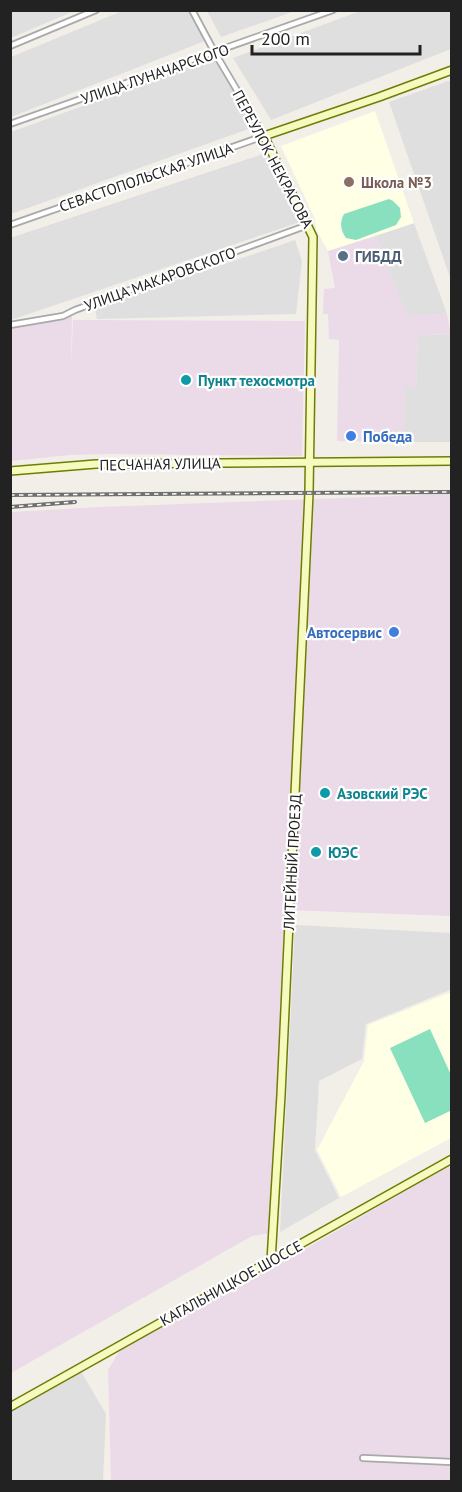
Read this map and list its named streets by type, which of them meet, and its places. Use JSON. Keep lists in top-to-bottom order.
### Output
{
  "streets": {
    "main road": [
      "ПЕРЕУЛОК НЕКРАСОВА",
      "СЕВАСТОПОЛЬСКАЯ УЛИЦА",
      "ПЕСЧАНАЯ УЛИЦА",
      "ЛИТЕЙНЫЙ ПРОЕЗД",
      "КАГАЛЬНИЦКОЕ ШОССЕ"
    ],
    "street": ["УЛИЦА ЛУНАЧАРСКОГО", "УЛИЦА МАКАРОВСКОГО"]
  },
  "crossings": [
    ["УЛИЦА ЛУНАЧАРСКОГО", "ПЕРЕУЛОК НЕКРАСОВА"],
    ["ПЕРЕУЛОК НЕКРАСОВА", "СЕВАСТОПОЛЬСКАЯ УЛИЦА"],
    ["ПЕРЕУЛОК НЕКРАСОВА", "УЛИЦА МАКАРОВСКОГО"],
    ["ПЕРЕУЛОК НЕКРАСОВА", "ПЕСЧАНАЯ УЛИЦА"],
    ["ПЕРЕУЛОК НЕКРАСОВА", "ЛИТЕЙНЫЙ ПРОЕЗД"],
    ["ПЕСЧАНАЯ УЛИЦА", "ЛИТЕЙНЫЙ ПРОЕЗД"],
    ["ЛИТЕЙНЫЙ ПРОЕЗД", "КАГАЛЬНИЦКОЕ ШОССЕ"]
  ],
  "places": [
    "Школа №3",
    "ГИБДД",
    "Пункт техосмотра",
    "Победа",
    "Автосервис",
    "Азовский РЭС",
    "ЮЭС"
  ],
  "scale_bar": "200 m"
}
